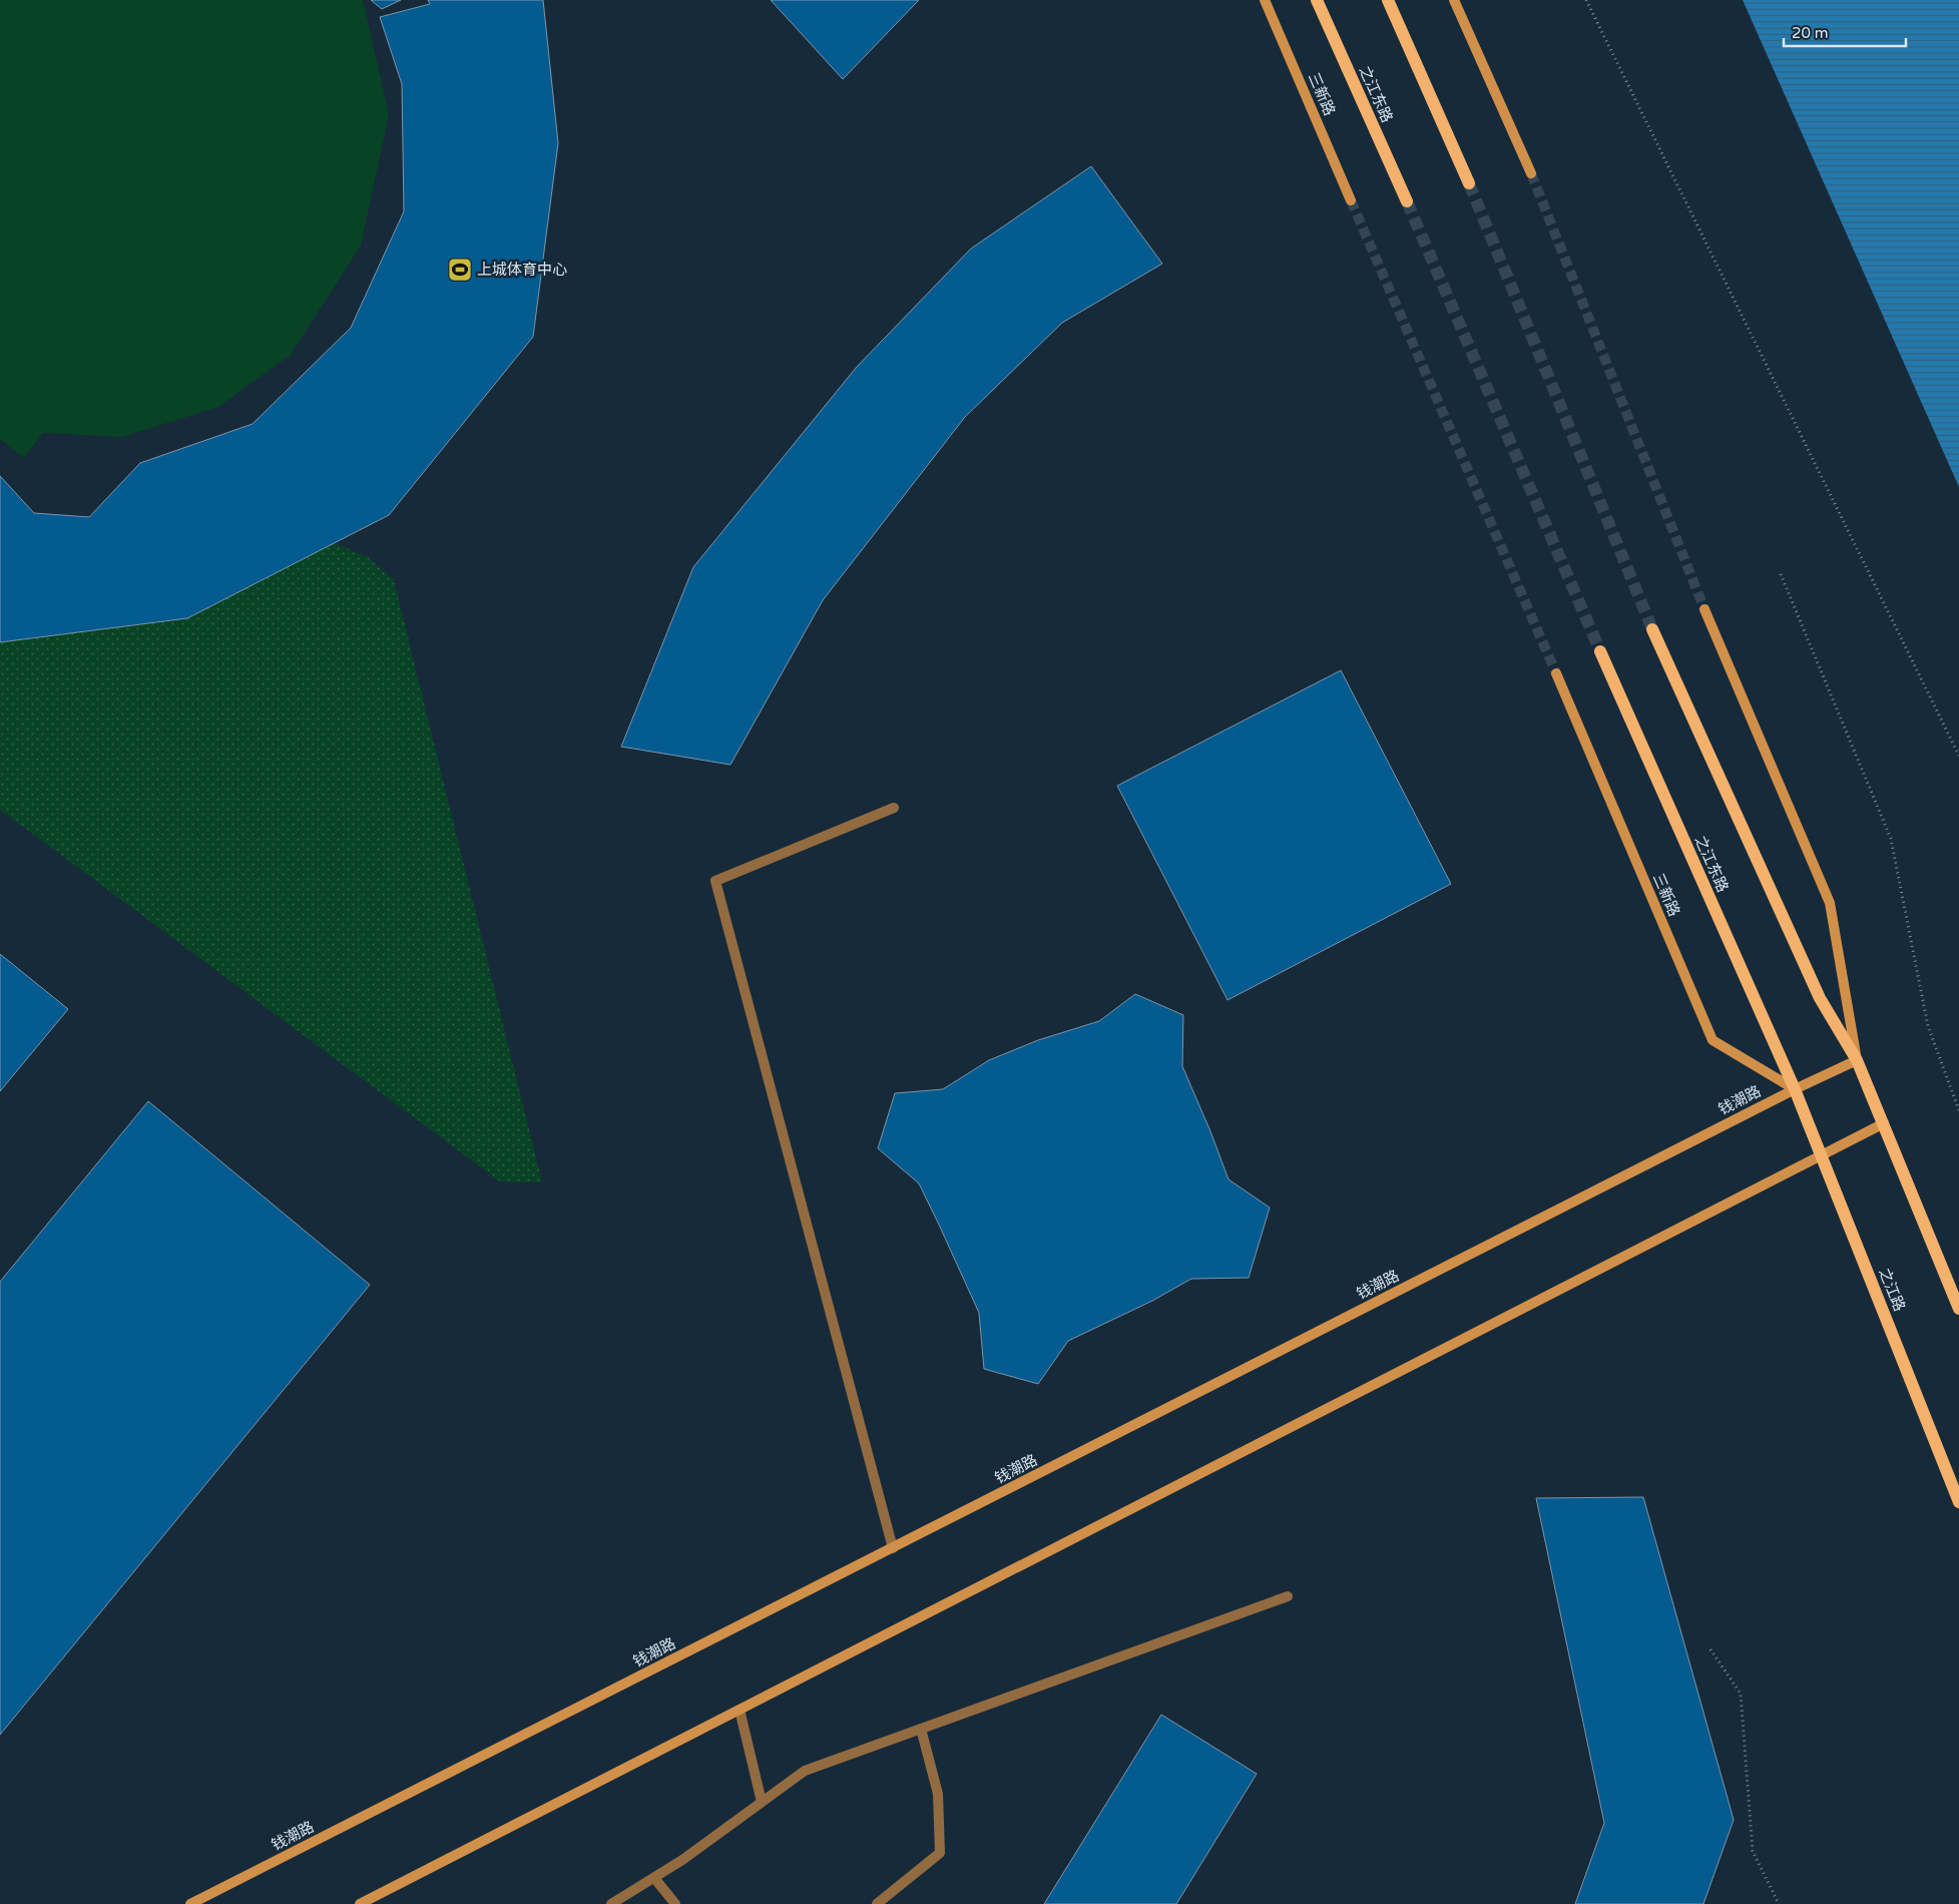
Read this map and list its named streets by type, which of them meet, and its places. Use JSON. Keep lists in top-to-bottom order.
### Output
{
  "streets": {
    "main road": [
      "三新路",
      "之江东路",
      "钱潮路",
      "之江路"
    ]
  },
  "crossings": [
    ["三新路", "之江东路"],
    ["三新路", "钱潮路"],
    ["三新路", "之江路"],
    ["之江东路", "钱潮路"],
    ["之江东路", "之江路"],
    ["钱潮路", "之江路"]
  ],
  "places": {
    "sports": ["上城体育中心"]
  },
  "scale_bar": "20 m"
}
